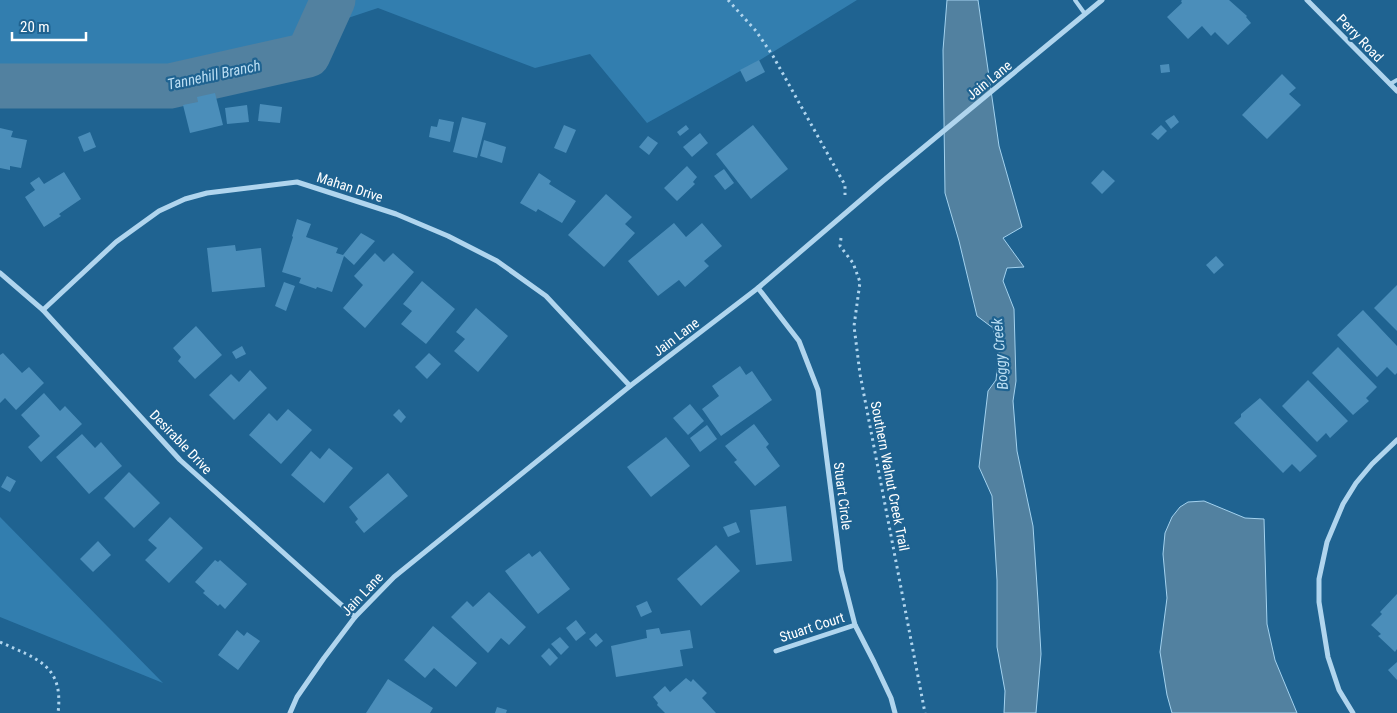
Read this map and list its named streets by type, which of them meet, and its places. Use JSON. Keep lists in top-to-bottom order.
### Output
{
  "streets": {
    "street": [
      "Perry Road",
      "Jain Lane",
      "Mahan Drive",
      "Desirable Drive",
      "Stuart Circle",
      "Stuart Court"
    ],
    "path": ["Southern Walnut Creek Trail"]
  },
  "crossings": [
    ["Jain Lane", "Mahan Drive"],
    ["Jain Lane", "Desirable Drive"],
    ["Jain Lane", "Stuart Circle"],
    ["Mahan Drive", "Desirable Drive"],
    ["Stuart Circle", "Stuart Court"]
  ],
  "water": ["Tannehill Branch", "Boggy Creek"],
  "scale_bar": "20 m"
}
